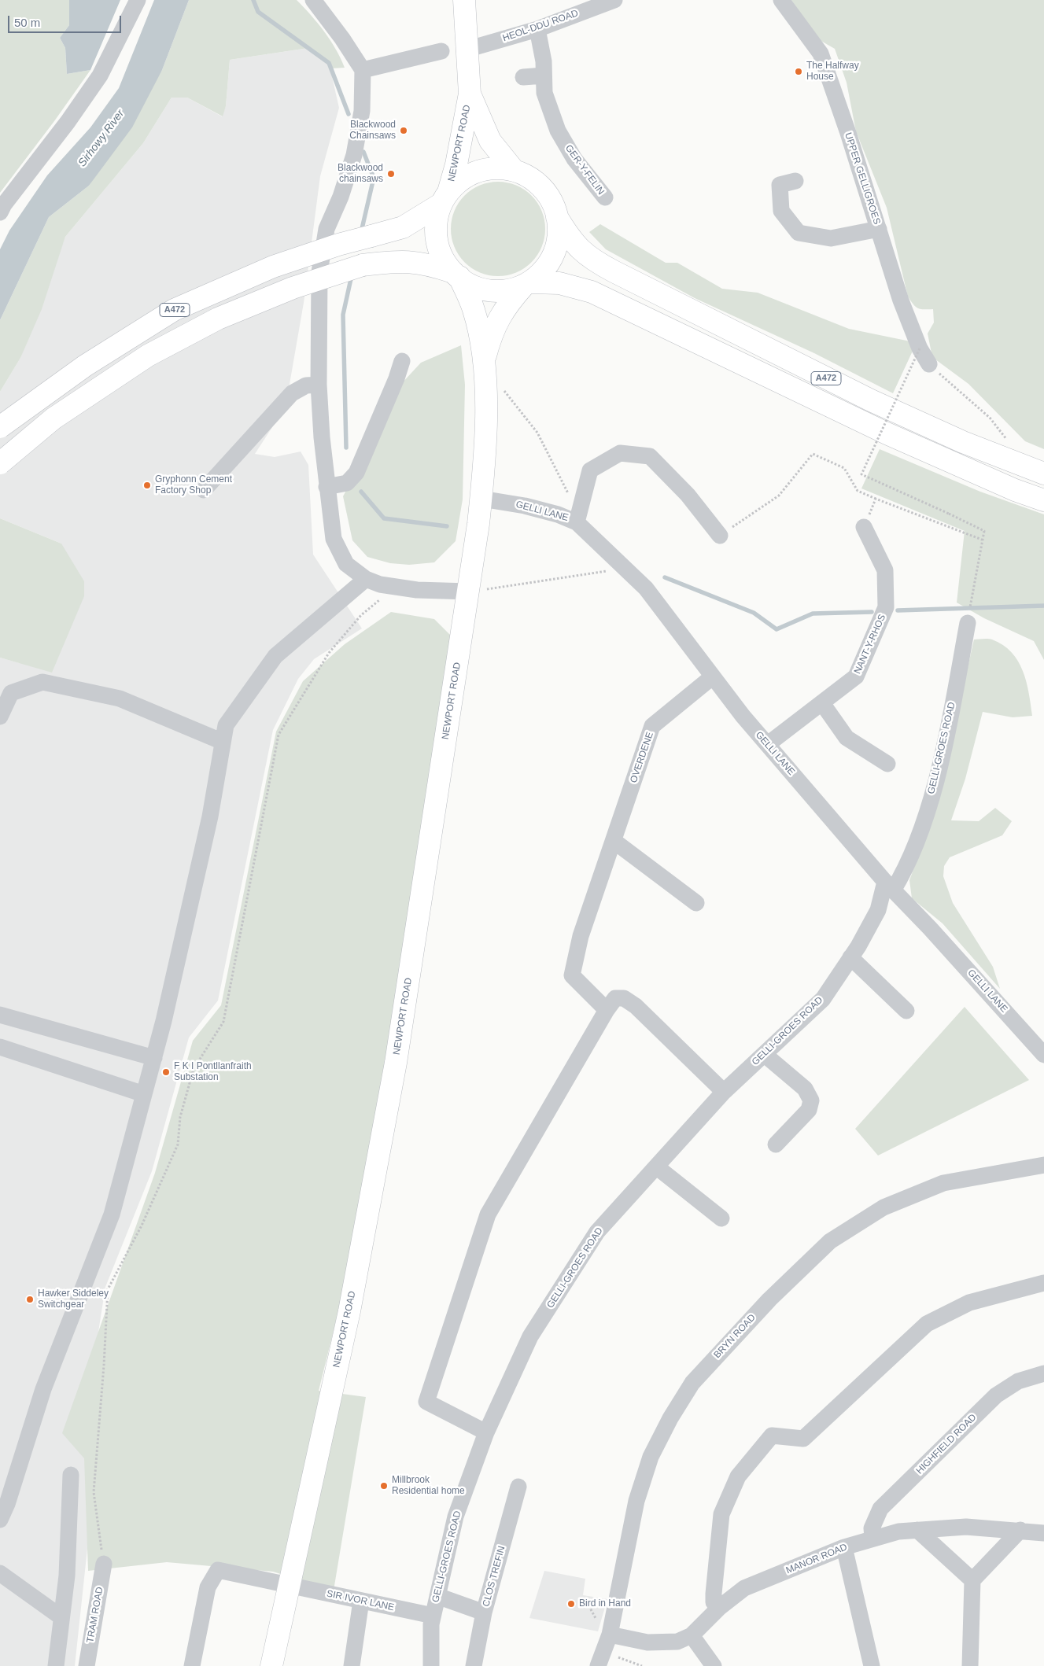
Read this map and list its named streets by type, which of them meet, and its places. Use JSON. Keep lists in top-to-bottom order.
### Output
{
  "streets": {
    "main road": ["NEWPORT ROAD", "A472"],
    "street": [
      "HEOL-DDU ROAD",
      "GER-Y-FELIN",
      "UPPER GELLIGROES",
      "GELLI LANE",
      "NANT-Y-RHOS",
      "GELLI-GROES ROAD",
      "OVERDENE",
      "BRYN ROAD",
      "HIGHFIELD ROAD",
      "MANOR ROAD",
      "CLOS TREFIN",
      "SIR IVOR LANE",
      "TRAM ROAD"
    ]
  },
  "crossings": [
    ["HEOL-DDU ROAD", "NEWPORT ROAD"],
    ["HEOL-DDU ROAD", "GER-Y-FELIN"],
    ["NEWPORT ROAD", "A472"],
    ["NEWPORT ROAD", "GELLI LANE"],
    ["NEWPORT ROAD", "SIR IVOR LANE"],
    ["GELLI LANE", "NANT-Y-RHOS"],
    ["GELLI LANE", "GELLI-GROES ROAD"],
    ["GELLI LANE", "OVERDENE"],
    ["GELLI-GROES ROAD", "SIR IVOR LANE"],
    ["BRYN ROAD", "MANOR ROAD"],
    ["HIGHFIELD ROAD", "MANOR ROAD"]
  ],
  "water": ["Sirhowy River"],
  "places": [
    "The Halfway House",
    "Blackwood Chainsaws",
    "Blackwood chainsaws",
    "Gryphonn Cement Factory Shop",
    "F K I Pontllanfraith Substation",
    "Hawker Siddeley Switchgear",
    "Millbrook Residential home",
    "Bird in Hand"
  ],
  "scale_bar": "50 m"
}
